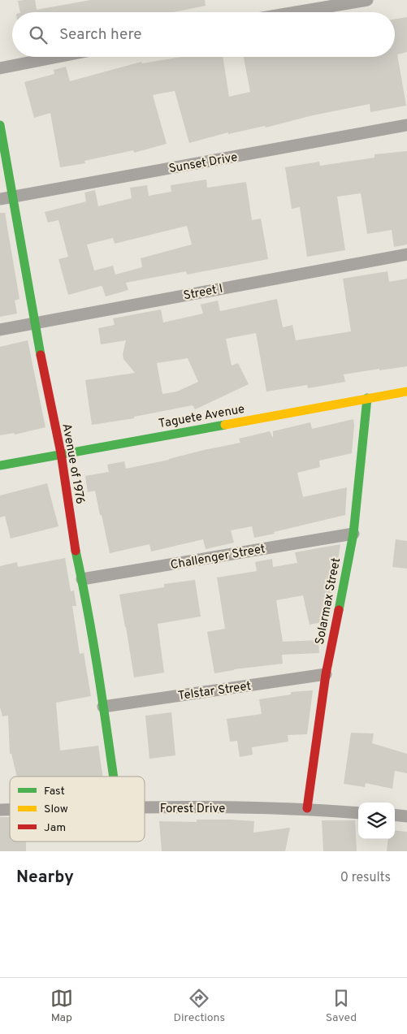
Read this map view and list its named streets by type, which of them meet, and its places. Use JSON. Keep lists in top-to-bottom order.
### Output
{
  "streets": {
    "street": [
      "Sunset Drive",
      "Street I",
      "Taguete Avenue",
      "Avenue of 1976",
      "Challenger Street",
      "Solarmax Street",
      "Telstar Street",
      "Forest Drive"
    ]
  },
  "crossings": [
    ["Sunset Drive", "Avenue of 1976"],
    ["Street I", "Avenue of 1976"],
    ["Taguete Avenue", "Avenue of 1976"],
    ["Taguete Avenue", "Solarmax Street"],
    ["Avenue of 1976", "Challenger Street"],
    ["Avenue of 1976", "Telstar Street"],
    ["Challenger Street", "Solarmax Street"],
    ["Solarmax Street", "Telstar Street"],
    ["Solarmax Street", "Forest Drive"]
  ],
  "legend": ["Fast", "Slow", "Jam"],
  "page": {
    "search": "Search here",
    "heading": ["Nearby", "0 results"],
    "nav": ["Map", "Directions", "Saved"]
  }
}
